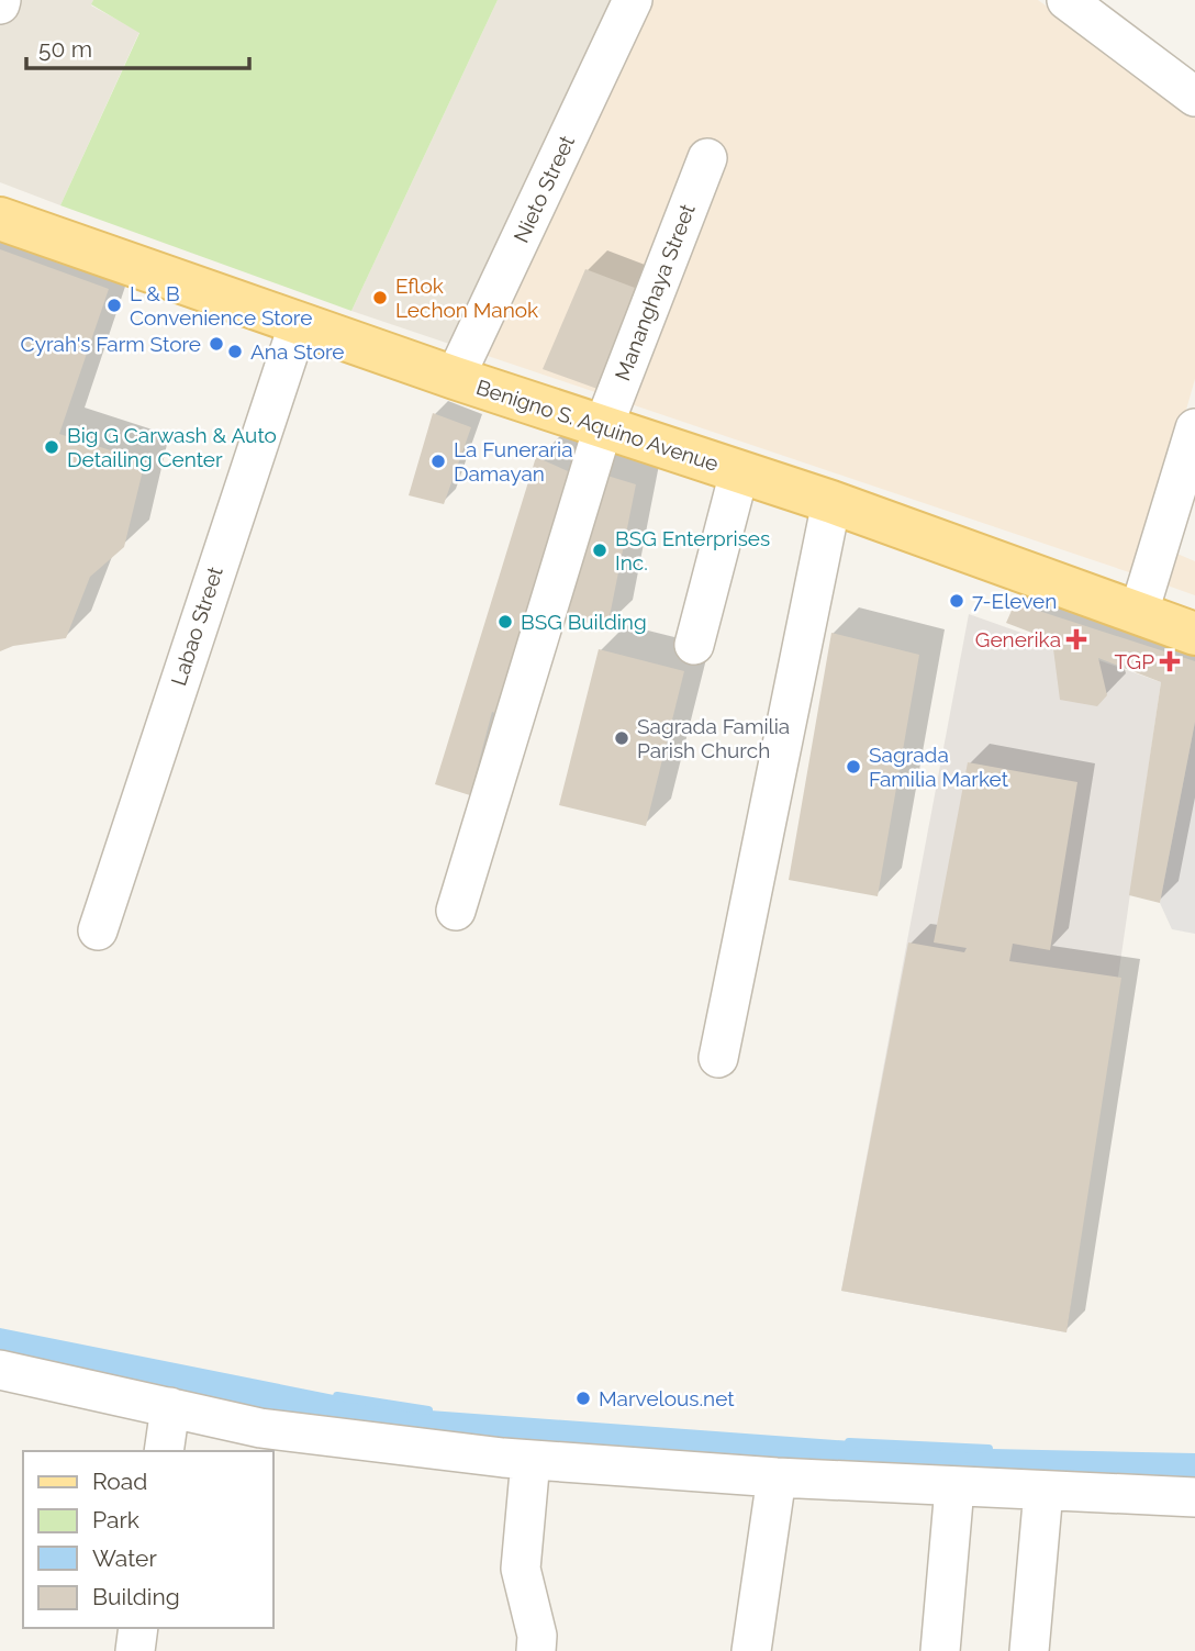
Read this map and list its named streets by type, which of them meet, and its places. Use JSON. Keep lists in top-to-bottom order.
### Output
{
  "streets": {
    "main road": ["Benigno S. Aquino Avenue"],
    "street": ["Nieto Street", "Mananghaya Street", "Labao Street"]
  },
  "crossings": [
    ["Nieto Street", "Benigno S. Aquino Avenue"],
    ["Mananghaya Street", "Benigno S. Aquino Avenue"],
    ["Benigno S. Aquino Avenue", "Labao Street"]
  ],
  "places": {
    "other": [
      "Eflok Lechon Manok",
      "L & B Convenience Store",
      "Cyrah's Farm Store",
      "Ana Store",
      "Big G Carwash & Auto Detailing Center",
      "La Funeraria Damayan",
      "BSG Enterprises Inc.",
      "7-Eleven",
      "BSG Building",
      "Sagrada Familia Parish Church",
      "Sagrada Familia Market",
      "Marvelous.net"
    ],
    "health": ["Generika", "TGP"]
  },
  "legend": [
    "Road",
    "Park",
    "Water",
    "Building"
  ],
  "scale_bar": "50 m"
}
